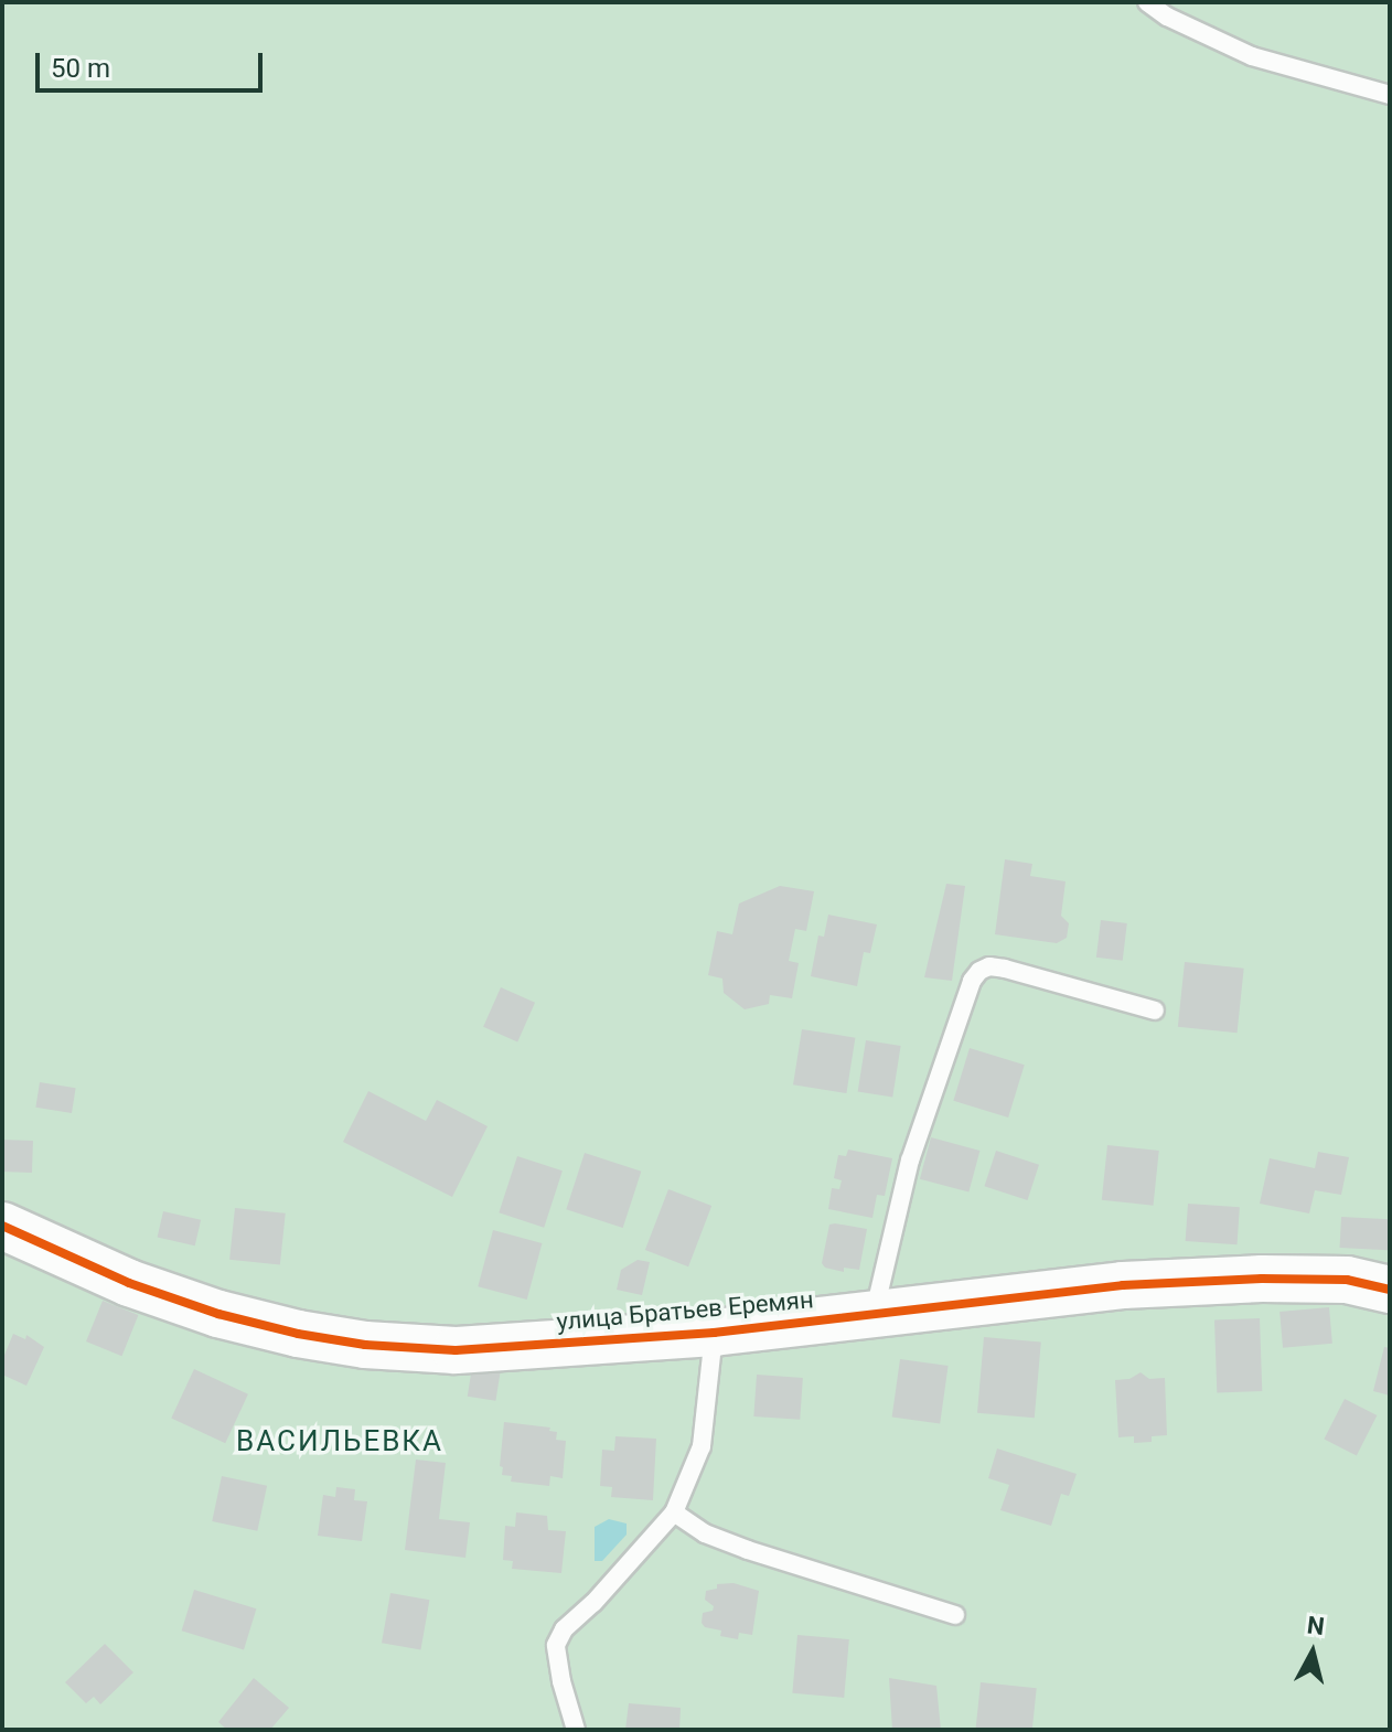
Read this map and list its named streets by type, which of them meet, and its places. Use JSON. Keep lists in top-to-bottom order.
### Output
{
  "streets": {
    "street": ["улица Братьев Еремян"]
  },
  "districts": ["ВАСИЛЬЕВКА"],
  "scale_bar": "50 m",
  "north": "top"
}
